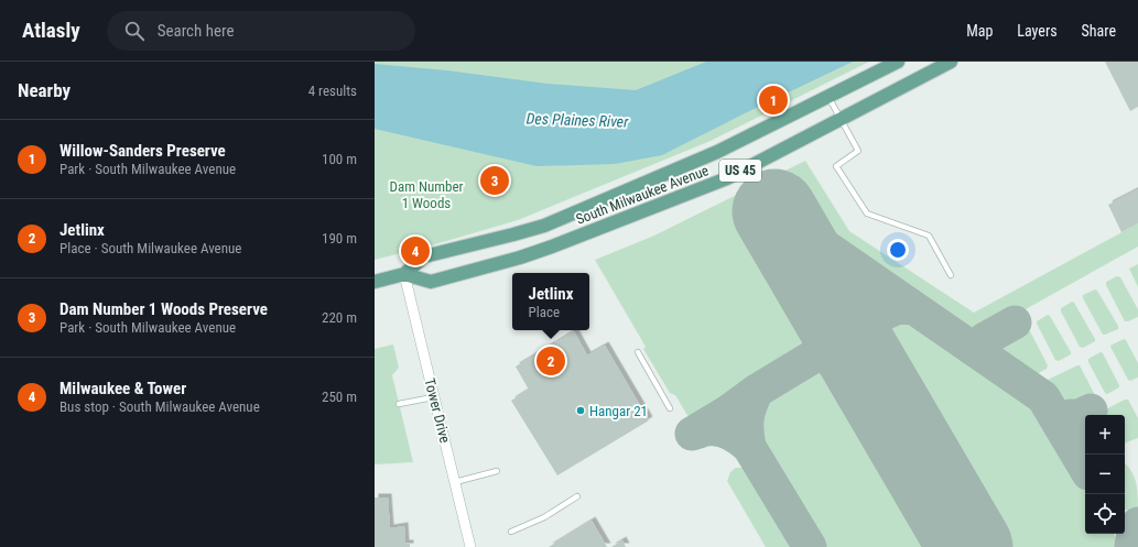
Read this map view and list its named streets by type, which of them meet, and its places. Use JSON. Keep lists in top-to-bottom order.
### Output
{
  "streets": {
    "main road": ["US 45", "South Milwaukee Avenue"],
    "street": ["Tower Drive"]
  },
  "crossings": [
    ["South Milwaukee Avenue", "Tower Drive"]
  ],
  "water": ["Des Plaines River"],
  "parks": ["Dam Number 1 Woods"],
  "places": ["Hangar 21"],
  "page": {
    "header": "Atlasly",
    "search": "Search here",
    "nav": ["Map", "Layers", "Share"],
    "heading": ["Nearby", "4 results"],
    "pins": [
      "1",
      "3",
      "4",
      "2"
    ],
    "list": [
      {
        "mark": "1",
        "name": "Willow-Sanders Preserve",
        "note": "Park · South Milwaukee Avenue",
        "value": "100 m"
      },
      {
        "mark": "2",
        "name": "Jetlinx",
        "note": "Place · South Milwaukee Avenue",
        "value": "190 m"
      },
      {
        "mark": "3",
        "name": "Dam Number 1 Woods Preserve",
        "note": "Park · South Milwaukee Avenue",
        "value": "220 m"
      },
      {
        "mark": "4",
        "name": "Milwaukee & Tower",
        "note": "Bus stop · South Milwaukee Avenue",
        "value": "250 m"
      }
    ],
    "popup": ["Jetlinx", "Place"],
    "map_buttons": ["+", "−"]
  }
}
